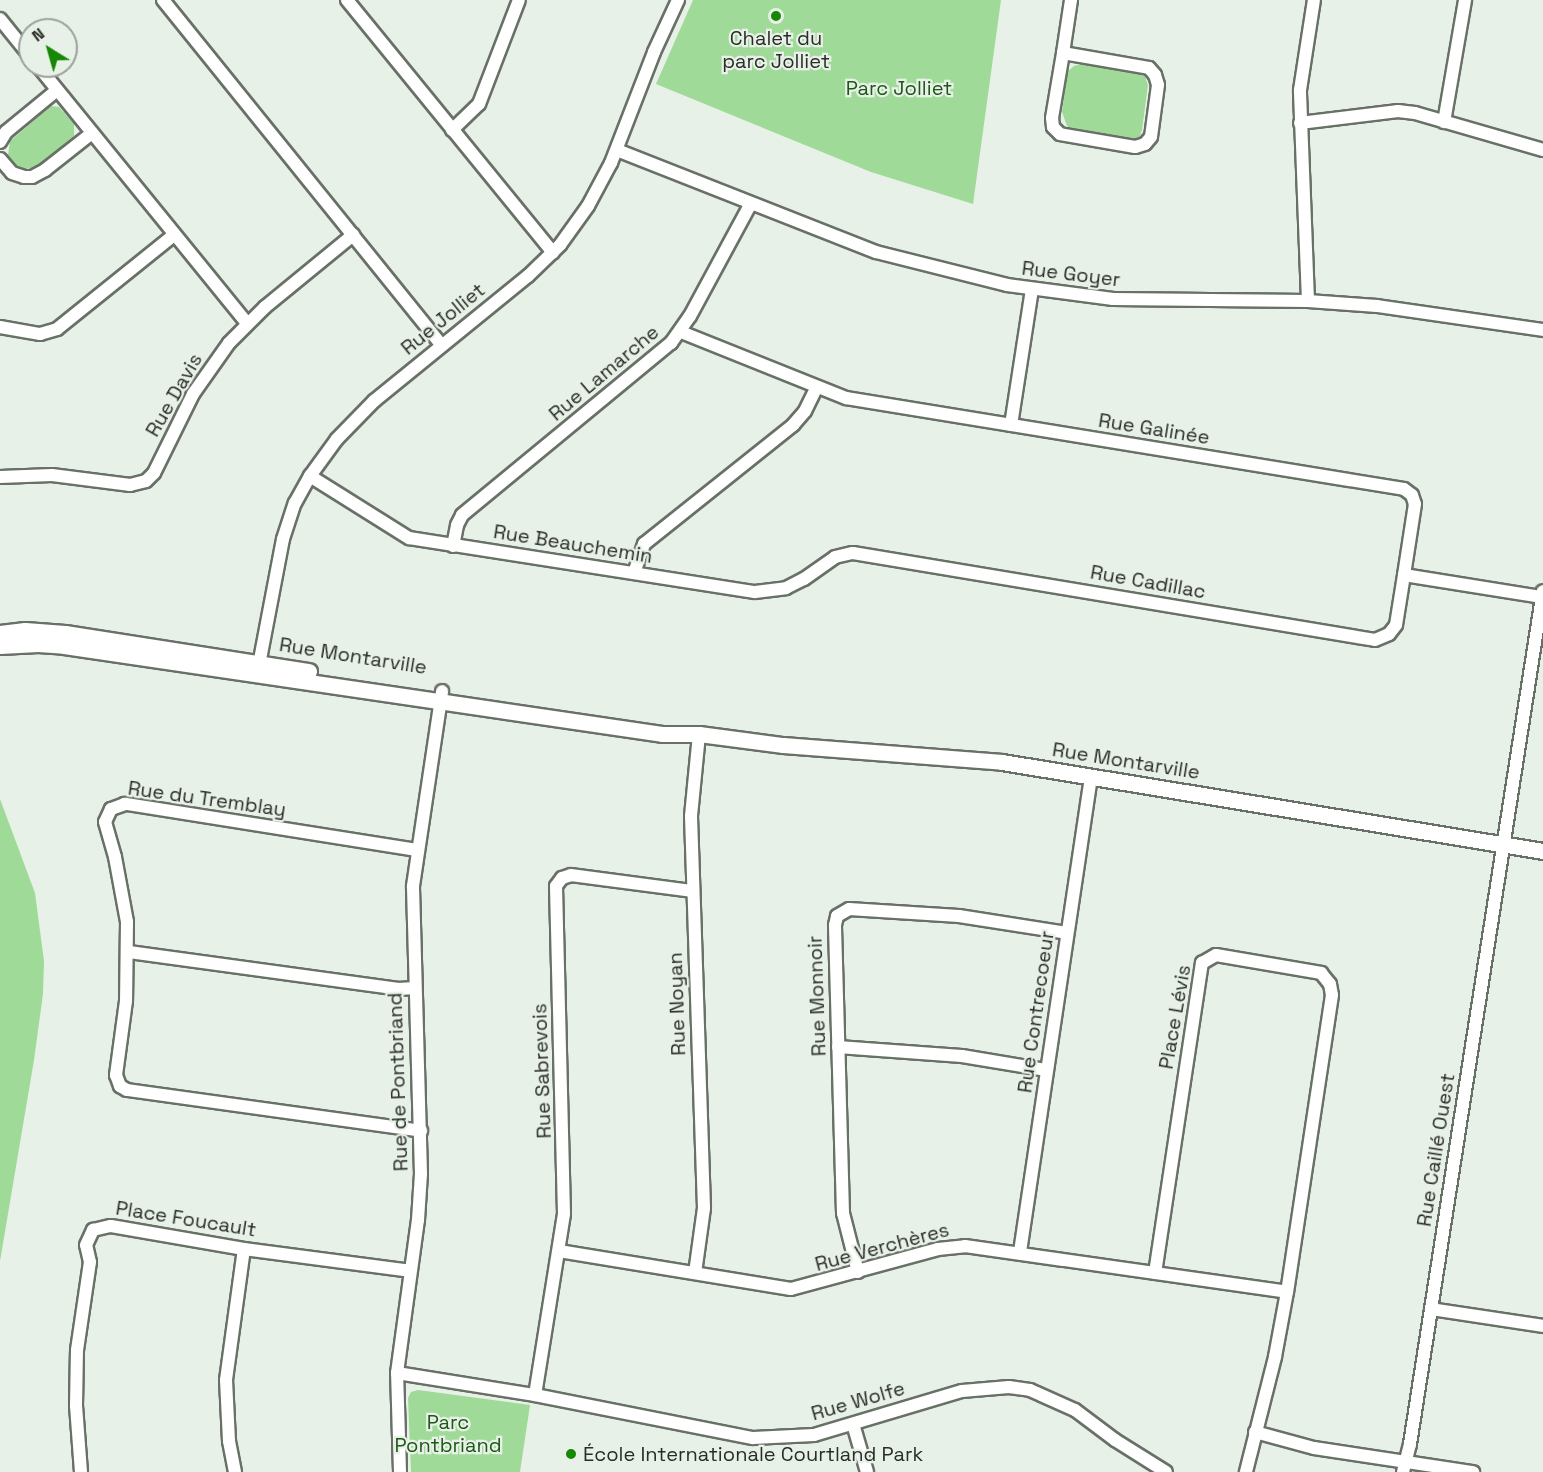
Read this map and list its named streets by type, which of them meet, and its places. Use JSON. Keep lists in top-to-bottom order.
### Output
{
  "streets": {
    "street": [
      "Rue Goyer",
      "Rue Jolliet",
      "Rue Lamarche",
      "Rue Davis",
      "Rue Galinée",
      "Rue Beauchemin",
      "Rue Cadillac",
      "Rue Montarville",
      "Rue du Tremblay",
      "Rue Monnoir",
      "Rue Noyan",
      "Rue Contrecoeur",
      "Place Lévis",
      "Rue Sabrevois",
      "Rue de Pontbriand",
      "Rue Caillé Ouest",
      "Place Foucault",
      "Rue Verchères",
      "Rue Wolfe"
    ]
  },
  "crossings": [
    ["Rue Goyer", "Rue Jolliet"],
    ["Rue Goyer", "Rue Lamarche"],
    ["Rue Jolliet", "Rue Beauchemin"],
    ["Rue Jolliet", "Rue Montarville"],
    ["Rue Lamarche", "Rue Galinée"],
    ["Rue Lamarche", "Rue Beauchemin"],
    ["Rue Galinée", "Rue Cadillac"],
    ["Rue Beauchemin", "Rue Cadillac"],
    ["Rue Montarville", "Rue Noyan"],
    ["Rue Montarville", "Rue Contrecoeur"],
    ["Rue Montarville", "Rue de Pontbriand"],
    ["Rue Montarville", "Rue Caillé Ouest"],
    ["Rue du Tremblay", "Rue de Pontbriand"],
    ["Rue Monnoir", "Rue Contrecoeur"],
    ["Rue Monnoir", "Rue Verchères"],
    ["Rue Noyan", "Rue Sabrevois"],
    ["Rue Noyan", "Rue Verchères"],
    ["Rue Contrecoeur", "Rue Verchères"],
    ["Place Lévis", "Rue Verchères"],
    ["Rue Sabrevois", "Rue Verchères"],
    ["Rue Sabrevois", "Rue Wolfe"],
    ["Rue de Pontbriand", "Place Foucault"],
    ["Rue de Pontbriand", "Rue Wolfe"]
  ],
  "parks": ["Parc Jolliet", "Parc Pontbriand"],
  "places": ["Chalet du parc Jolliet", "École Internationale Courtland Park"],
  "north": "top left"
}
